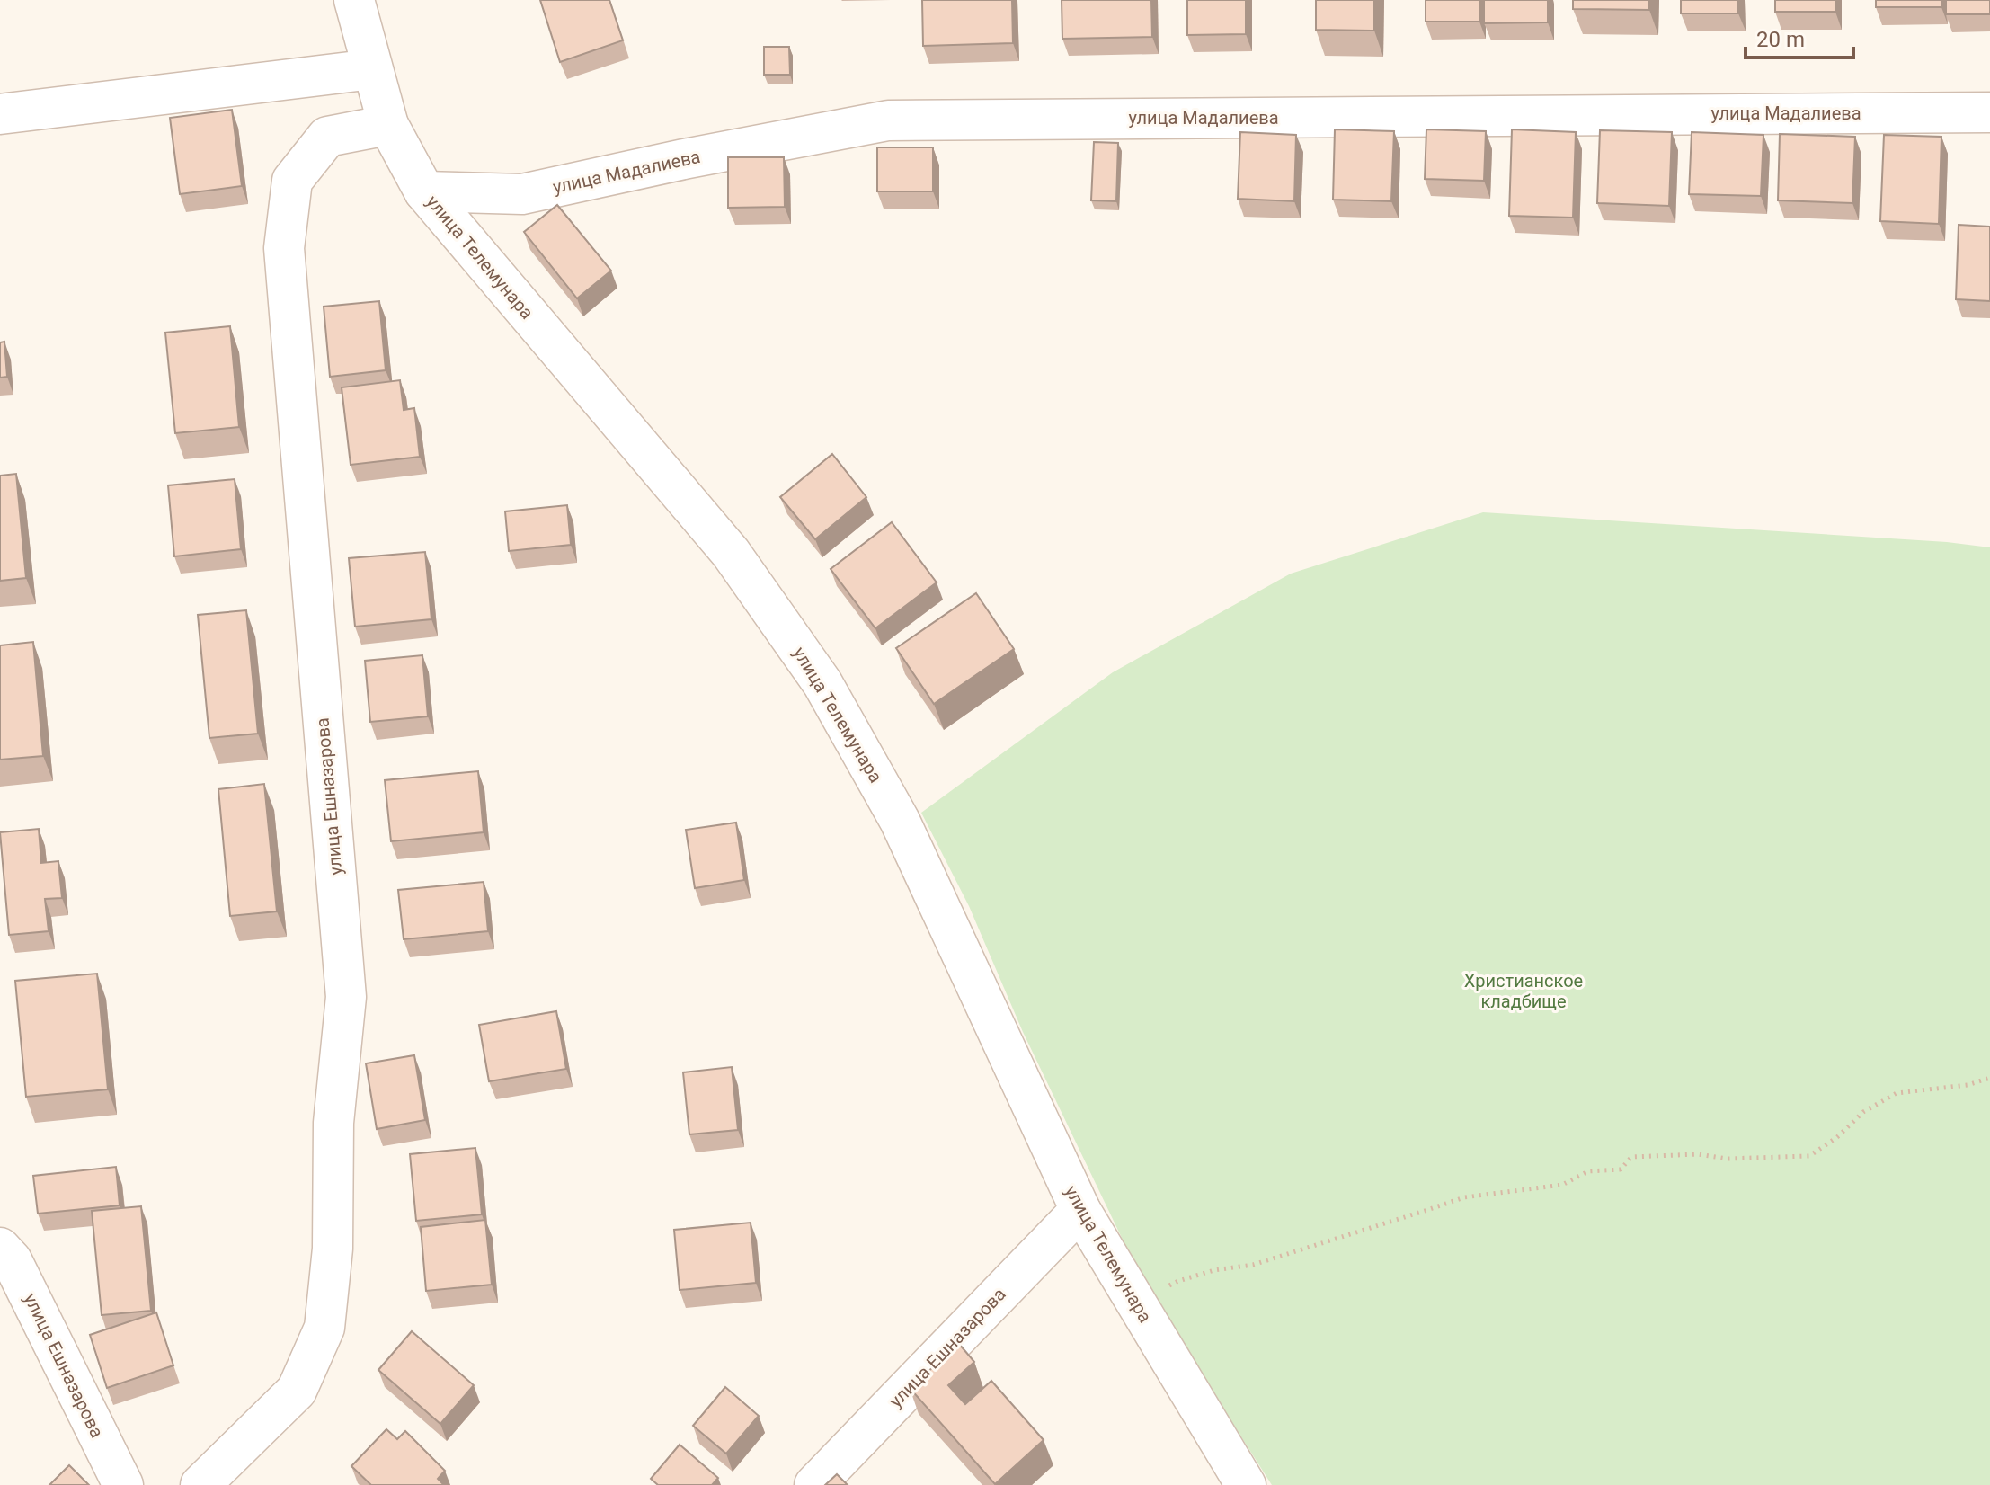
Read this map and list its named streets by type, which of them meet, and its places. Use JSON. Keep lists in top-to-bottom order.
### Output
{
  "streets": {
    "street": ["улица Мадалиева", "улица Телемунара", "улица Ешназарова"]
  },
  "crossings": [
    ["улица Мадалиева", "улица Телемунара"],
    ["улица Телемунара", "улица Ешназарова"]
  ],
  "parks": ["Христианское кладбище"],
  "scale_bar": "20 m"
}
